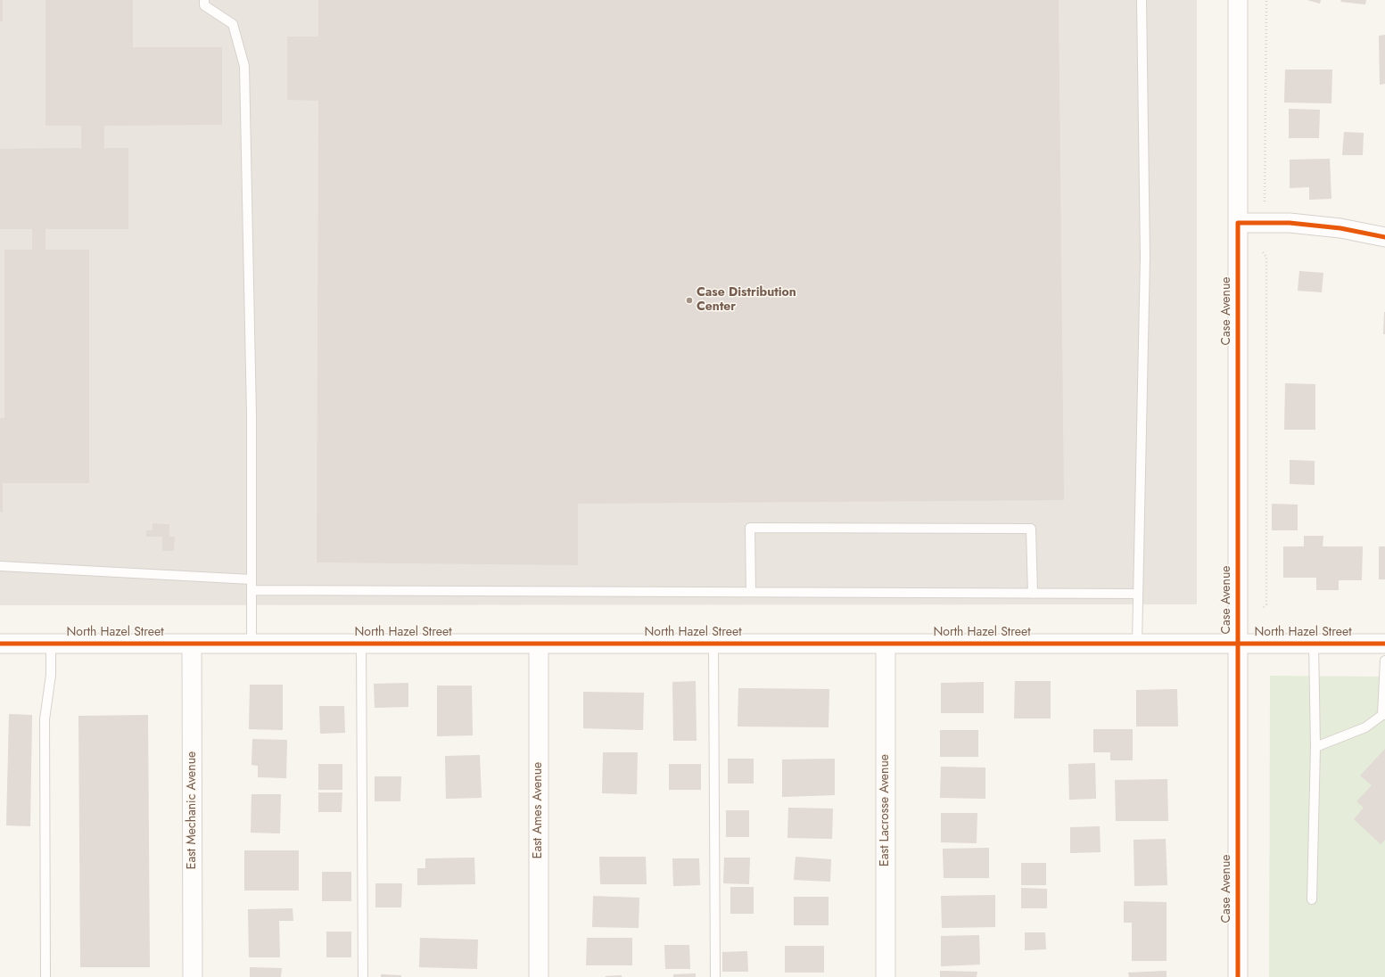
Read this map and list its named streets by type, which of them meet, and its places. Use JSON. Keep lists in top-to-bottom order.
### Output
{
  "streets": {
    "street": [
      "Case Avenue",
      "North Hazel Street",
      "East Mechanic Avenue",
      "East Ames Avenue",
      "East Lacrosse Avenue"
    ]
  },
  "crossings": [
    ["Case Avenue", "North Hazel Street"],
    ["North Hazel Street", "East Mechanic Avenue"],
    ["North Hazel Street", "East Ames Avenue"],
    ["North Hazel Street", "East Lacrosse Avenue"]
  ],
  "places": ["Case Distribution Center"]
}
